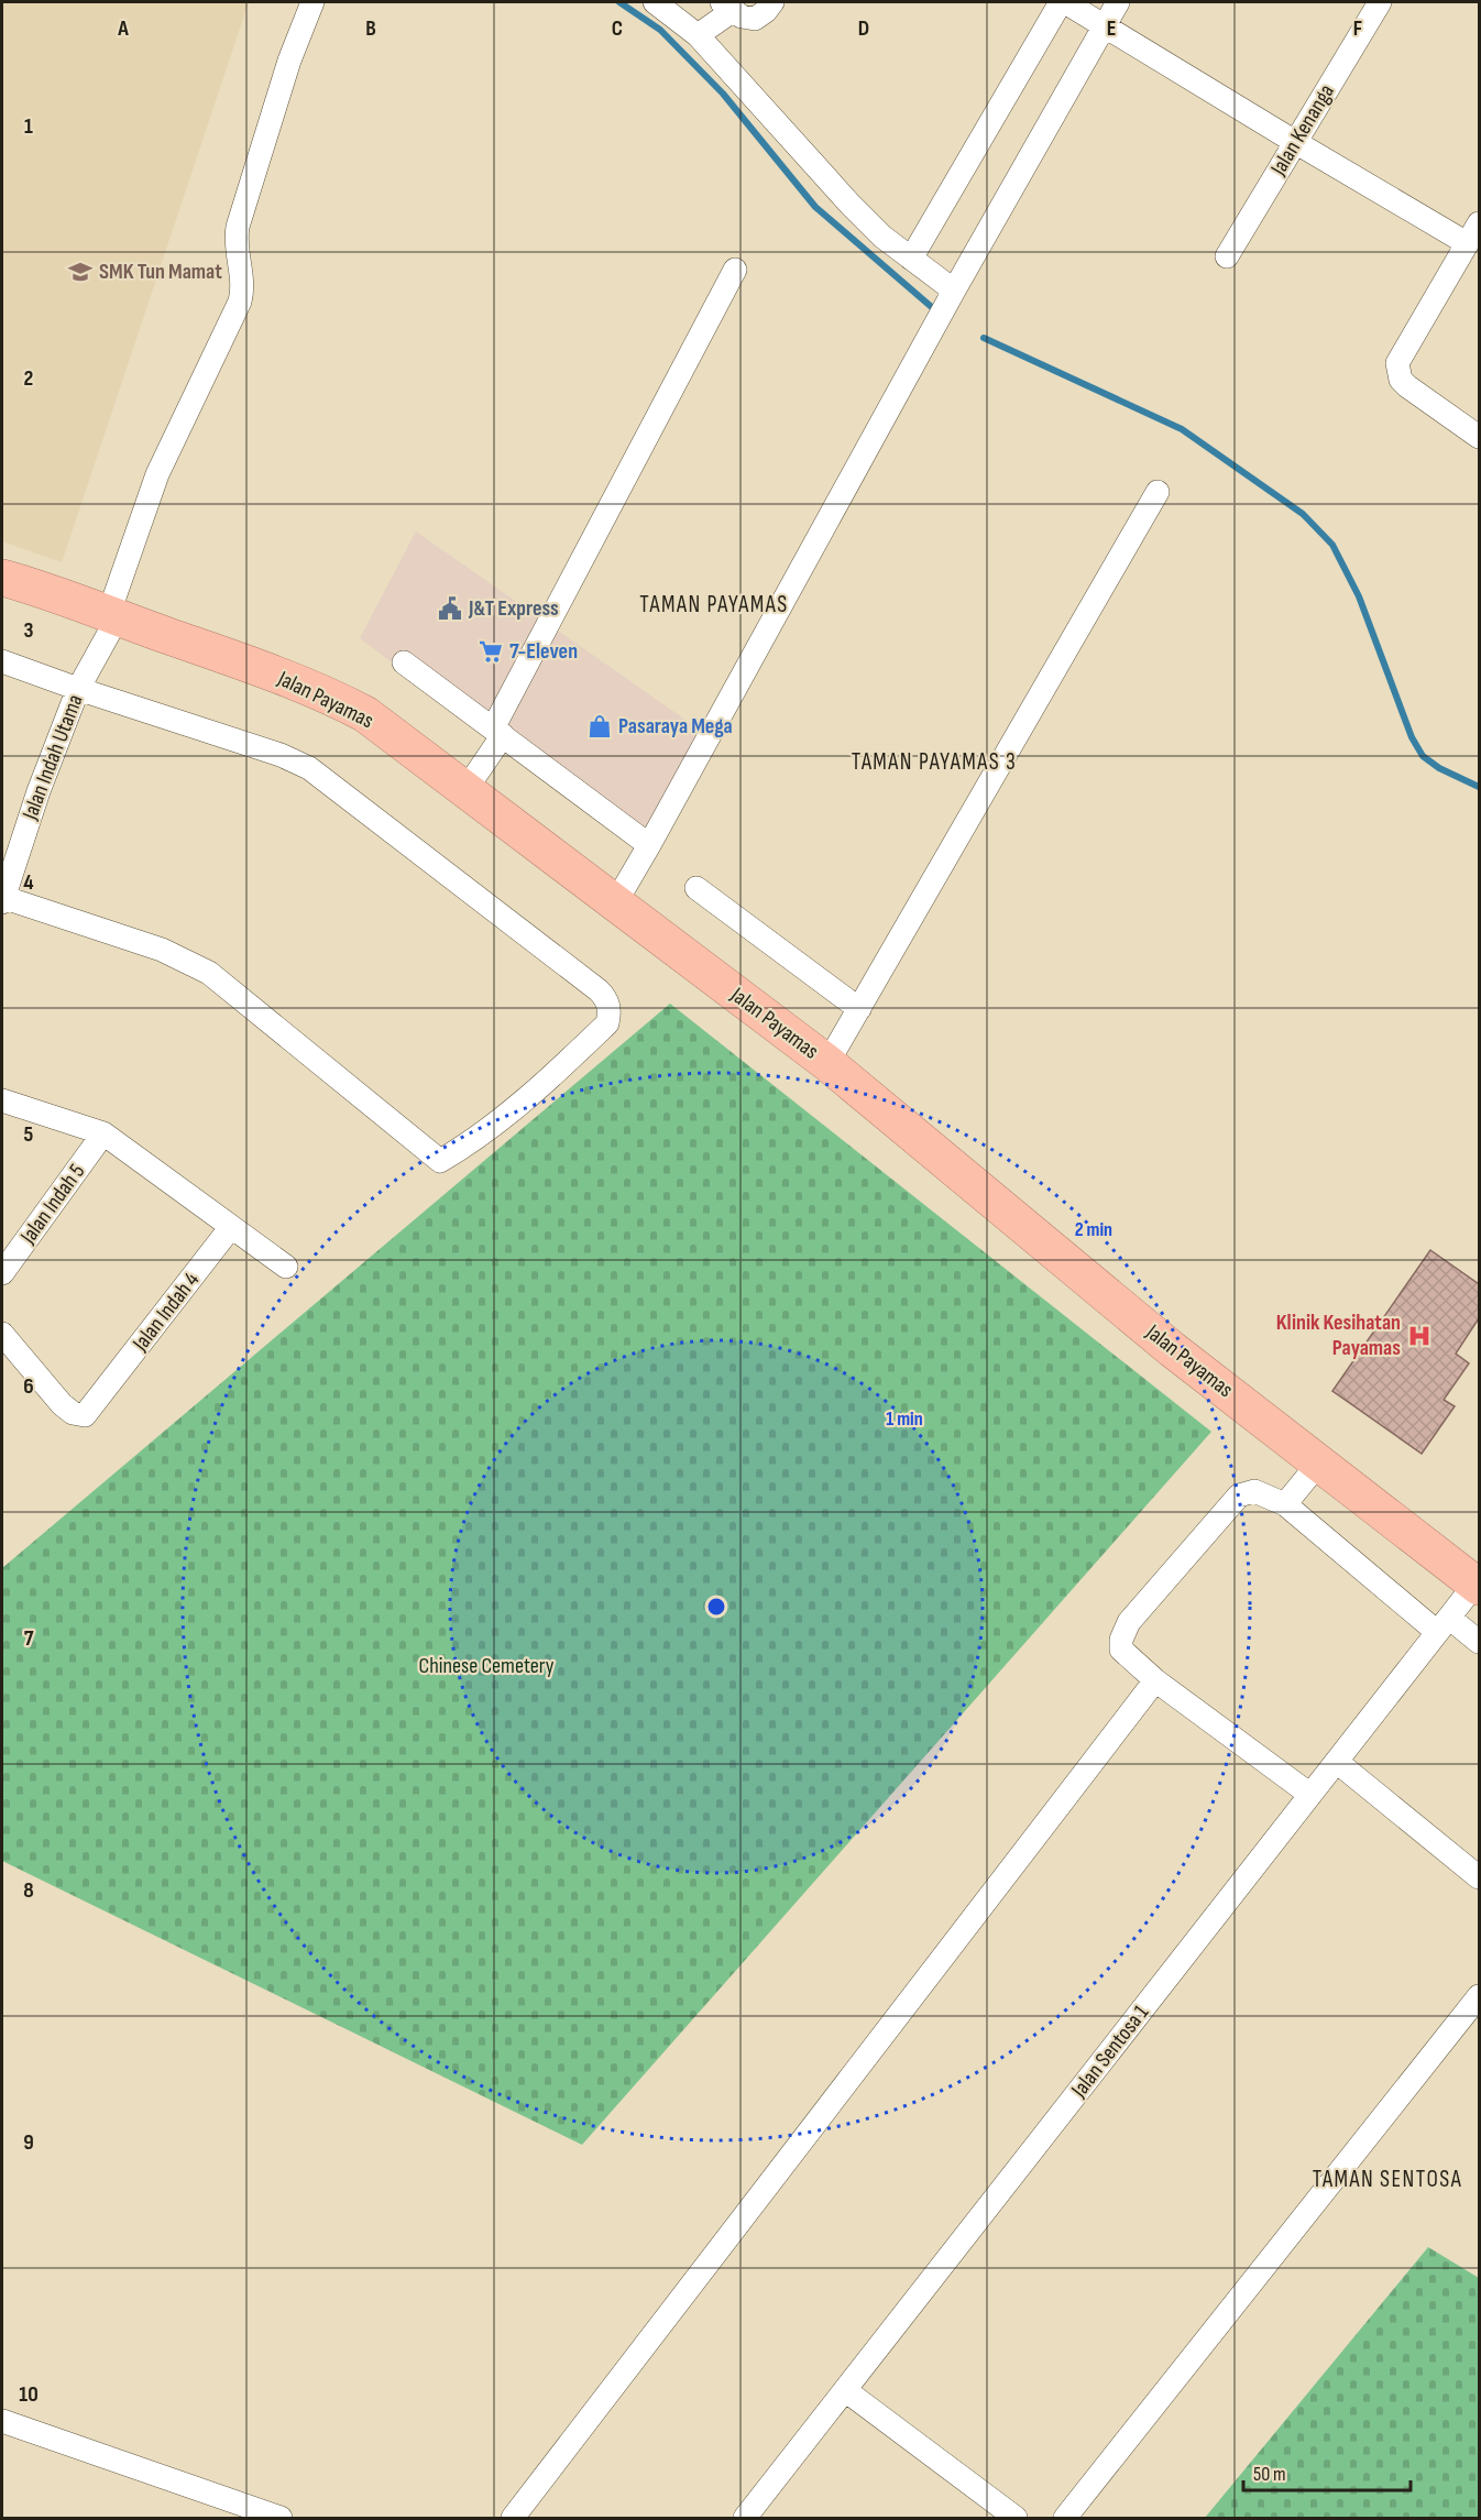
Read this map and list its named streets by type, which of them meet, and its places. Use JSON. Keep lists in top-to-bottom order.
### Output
{
  "streets": {
    "highway": ["Jalan Payamas"],
    "street": [
      "Jalan Kenanga",
      "Jalan Indah Utama",
      "Jalan Indah 5",
      "Jalan Indah 4",
      "Jalan Sentosa 1"
    ]
  },
  "crossings": [
    ["Jalan Payamas", "Jalan Indah Utama"],
    ["Jalan Payamas", "Jalan Sentosa 1"]
  ],
  "districts": ["TAMAN PAYAMAS", "TAMAN PAYAMAS 3", "TAMAN SENTOSA"],
  "parks": ["Chinese Cemetery"],
  "places": {
    "school or university": ["SMK Tun Mamat"],
    "public building": ["J&T Express"],
    "supermarket": ["7-Eleven"],
    "shop": ["Pasaraya Mega"],
    "hospital": ["Klinik Kesihatan Payamas"]
  },
  "scale_bar": "50 m",
  "grid": {
    "columns": [
      "A",
      "B",
      "C",
      "D",
      "E",
      "F"
    ],
    "rows": [
      "1",
      "2",
      "3",
      "4",
      "5",
      "6",
      "7",
      "8",
      "9",
      "10"
    ]
  },
  "rings": ["2 min", "1 min"]
}
